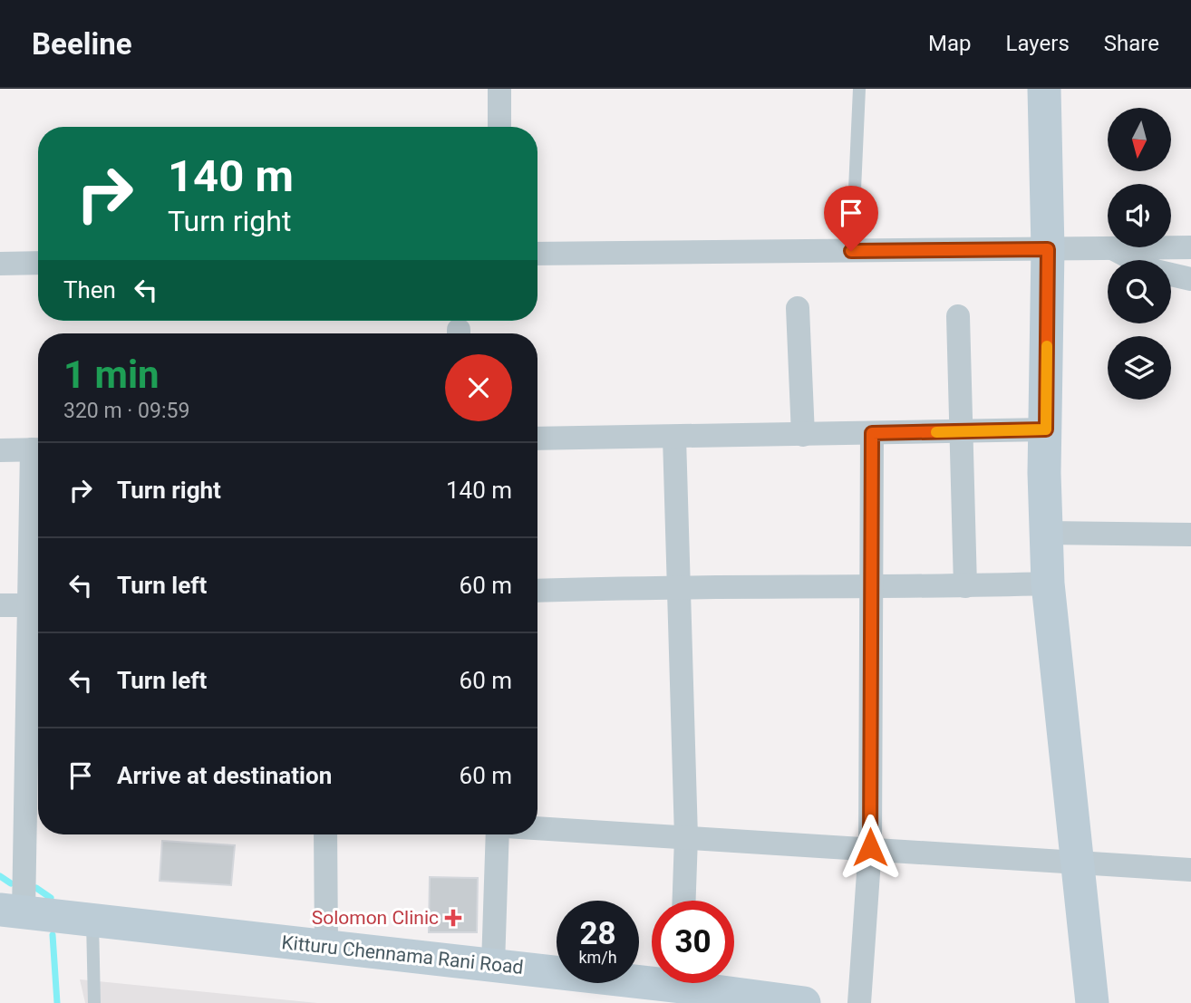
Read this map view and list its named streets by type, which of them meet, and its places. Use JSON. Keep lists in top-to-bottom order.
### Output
{
  "streets": {
    "street": ["Kitturu Chennama Rani Road"]
  },
  "places": {
    "health": ["Solomon Clinic"]
  },
  "north": "bottom",
  "page": {
    "header": "Beeline",
    "nav": ["Map", "Layers", "Share"],
    "turn": ["140 m", "Turn right"],
    "then": "Then",
    "heading": ["1 min", "320 m · 09:59"],
    "list": [
      {
        "name": "Turn right",
        "value": "140 m"
      },
      {
        "name": "Turn left",
        "value": "60 m"
      },
      {
        "name": "Turn left",
        "value": "60 m"
      },
      {
        "name": "Arrive at destination",
        "value": "60 m"
      }
    ],
    "speed": "28 km/h",
    "limit": "30"
  }
}
